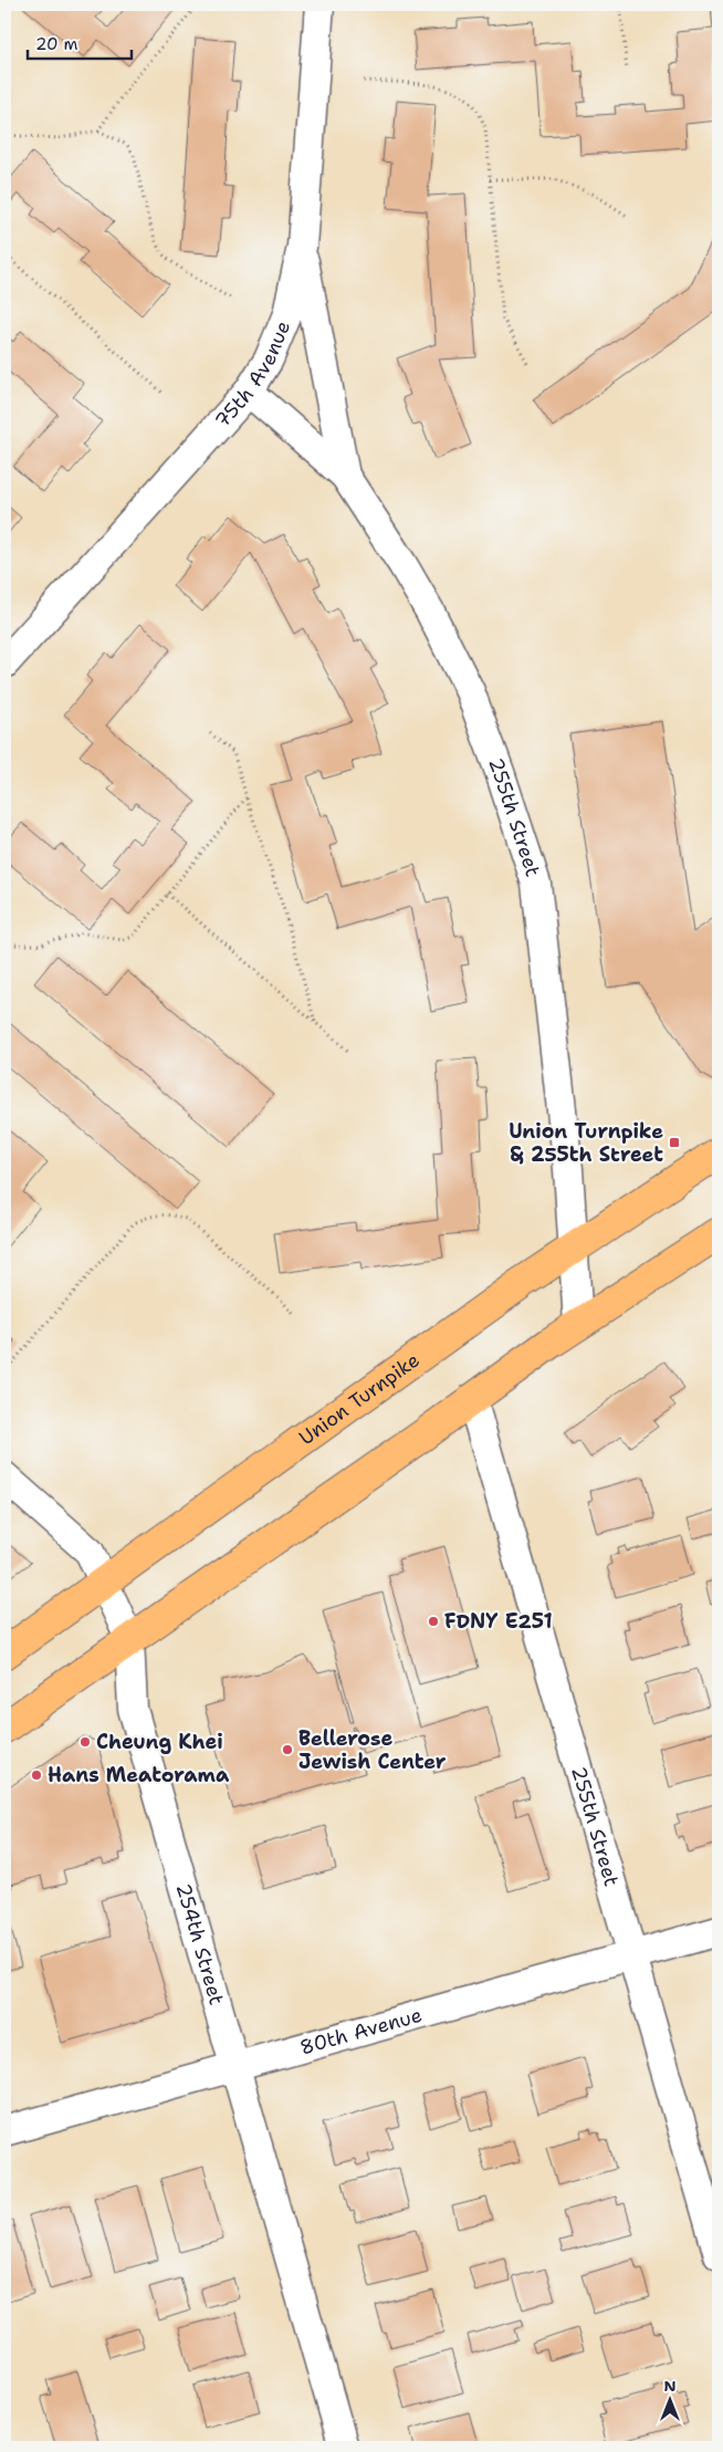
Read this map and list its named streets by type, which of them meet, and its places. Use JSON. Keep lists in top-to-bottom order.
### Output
{
  "streets": {
    "main road": ["Union Turnpike"],
    "street": [
      "75th Avenue",
      "255th Street",
      "254th Street",
      "80th Avenue"
    ]
  },
  "crossings": [
    ["75th Avenue", "255th Street"],
    ["255th Street", "Union Turnpike"],
    ["255th Street", "80th Avenue"],
    ["Union Turnpike", "254th Street"],
    ["254th Street", "80th Avenue"]
  ],
  "places": {
    "transit": ["Union Turnpike & 255th Street"],
    "other": [
      "FDNY E251",
      "Cheung Khei",
      "Bellerose Jewish Center",
      "Hans Meatorama"
    ]
  },
  "scale_bar": "20 m",
  "north": "top"
}
